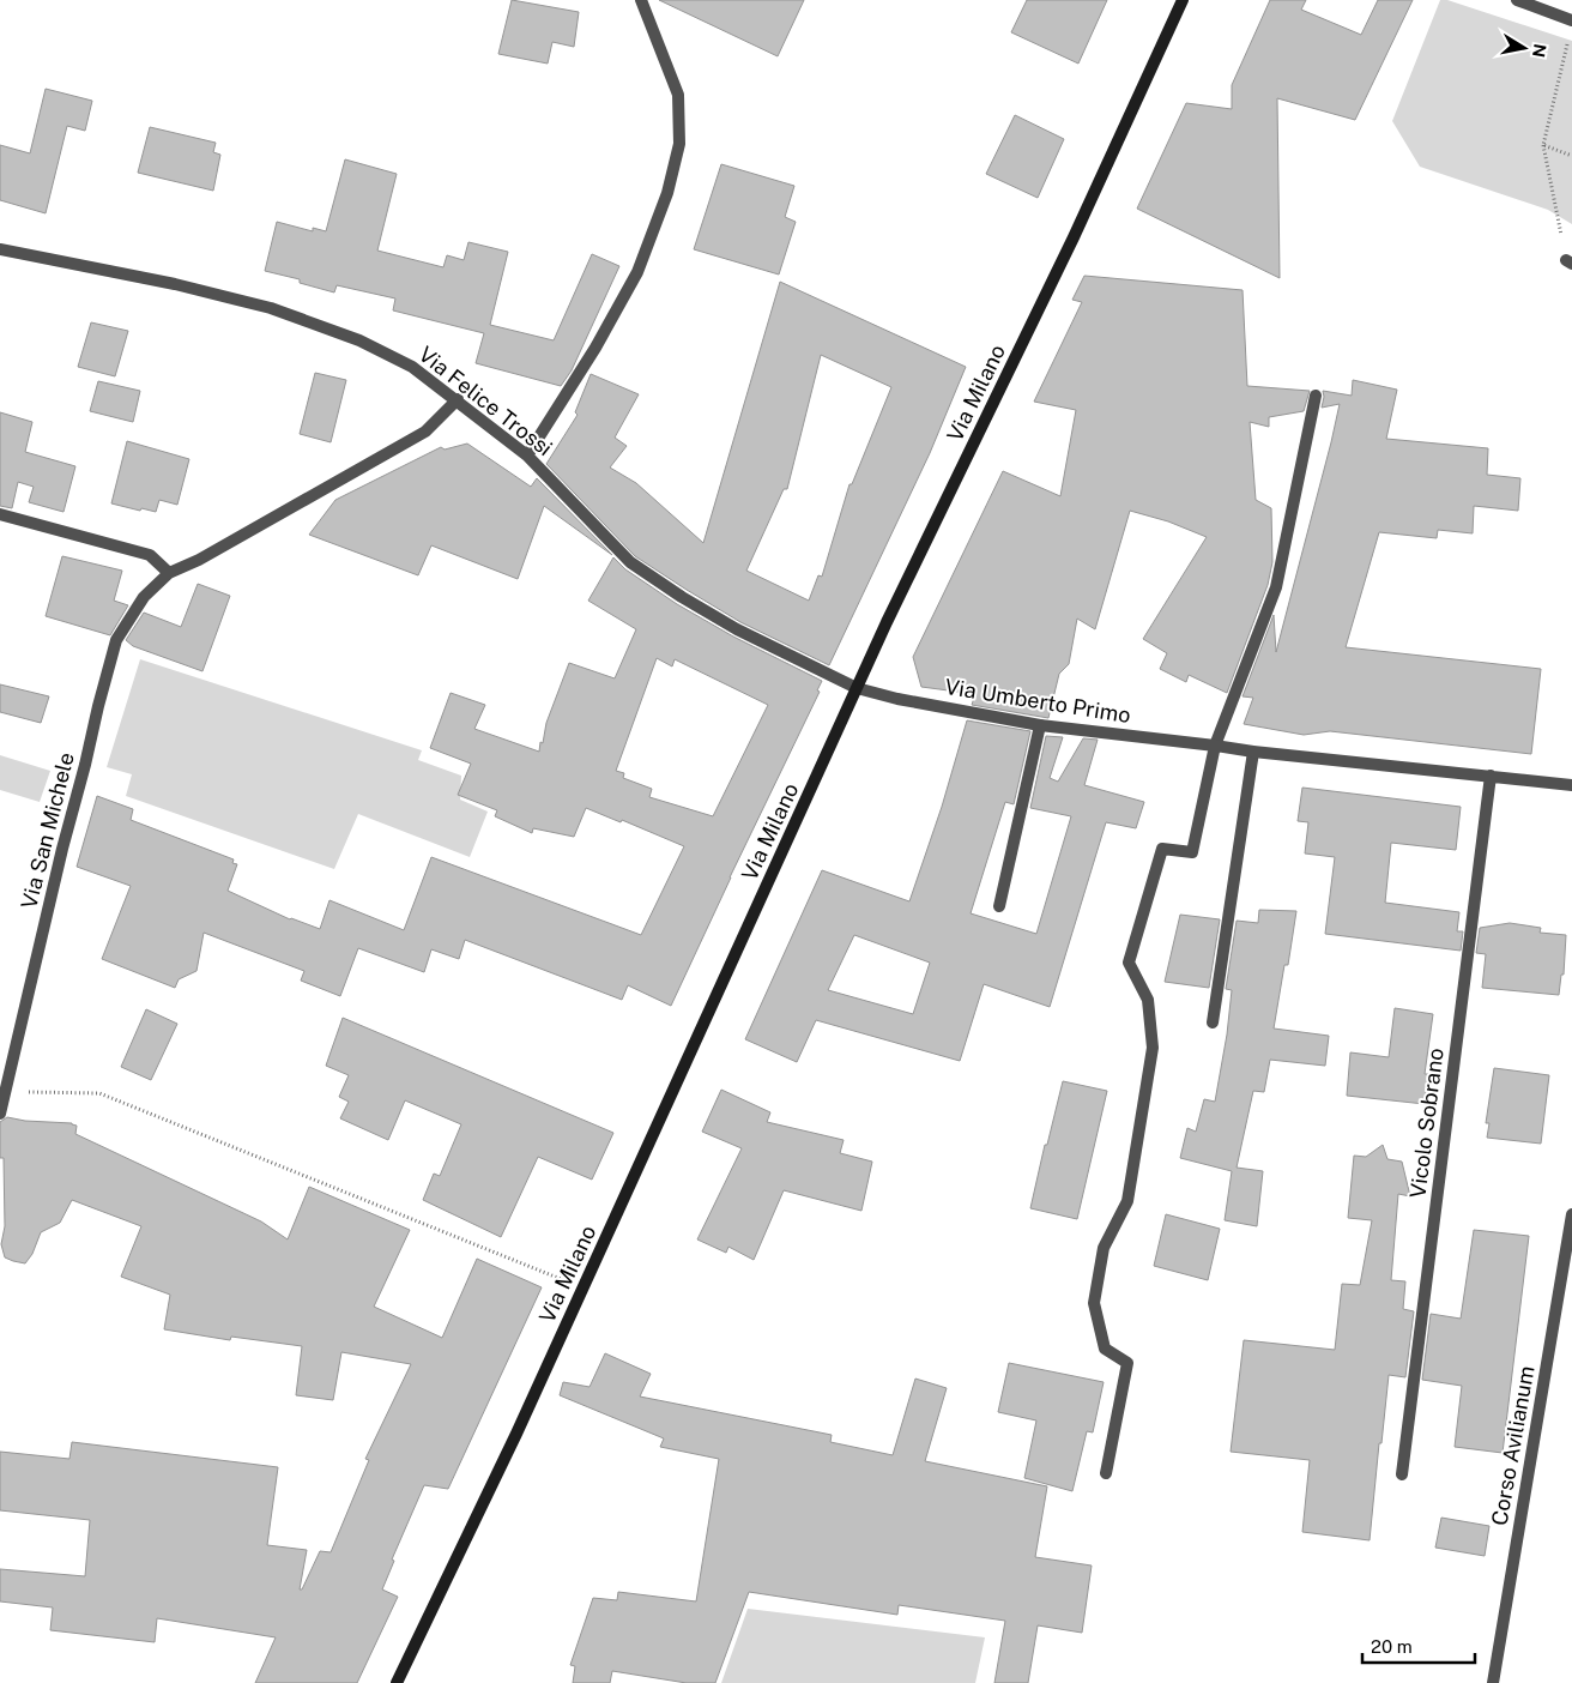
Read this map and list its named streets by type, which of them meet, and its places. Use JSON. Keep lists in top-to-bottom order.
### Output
{
  "streets": {
    "main road": ["Via Milano"],
    "street": [
      "Via Felice Trossi",
      "Via Umberto Primo",
      "Via San Michele",
      "Vicolo Sobrano",
      "Corso Avilianum"
    ]
  },
  "crossings": [
    ["Via Milano", "Via Felice Trossi"],
    ["Via Milano", "Via Umberto Primo"],
    ["Via Felice Trossi", "Via Umberto Primo"],
    ["Via Felice Trossi", "Via San Michele"],
    ["Via Umberto Primo", "Vicolo Sobrano"]
  ],
  "scale_bar": "20 m",
  "north": "right"
}
